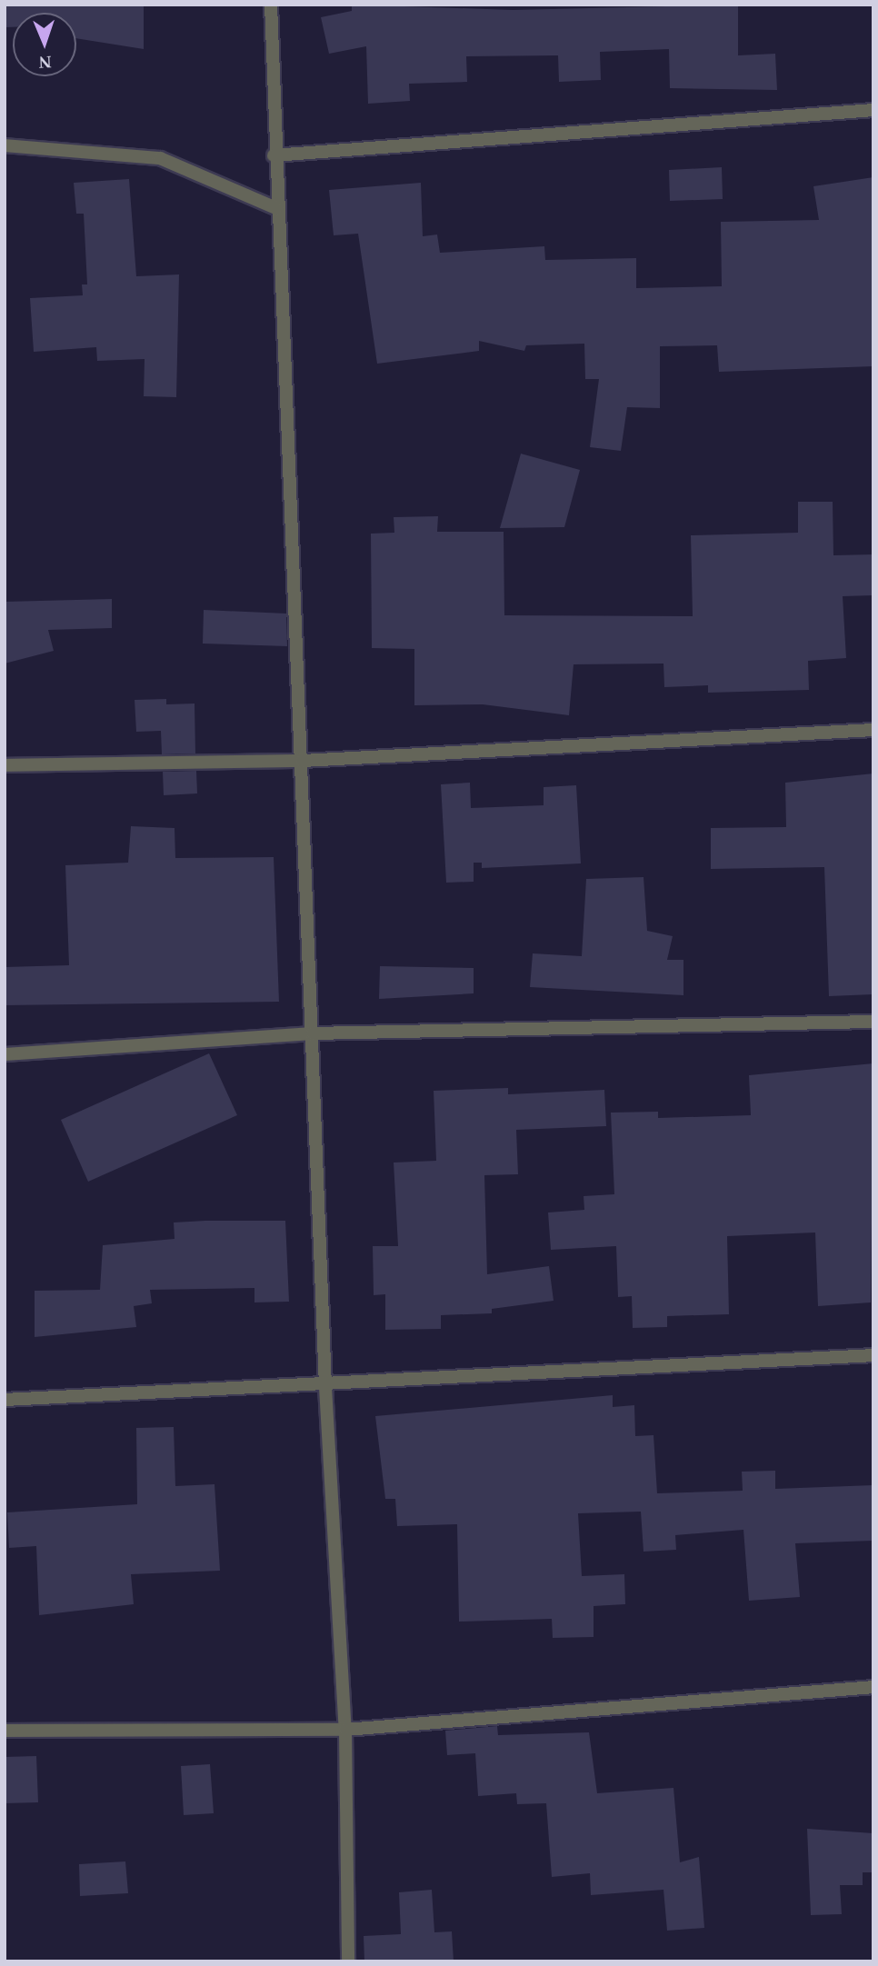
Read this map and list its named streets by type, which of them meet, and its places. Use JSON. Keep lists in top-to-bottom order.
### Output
{
  "north": "bottom"
}
